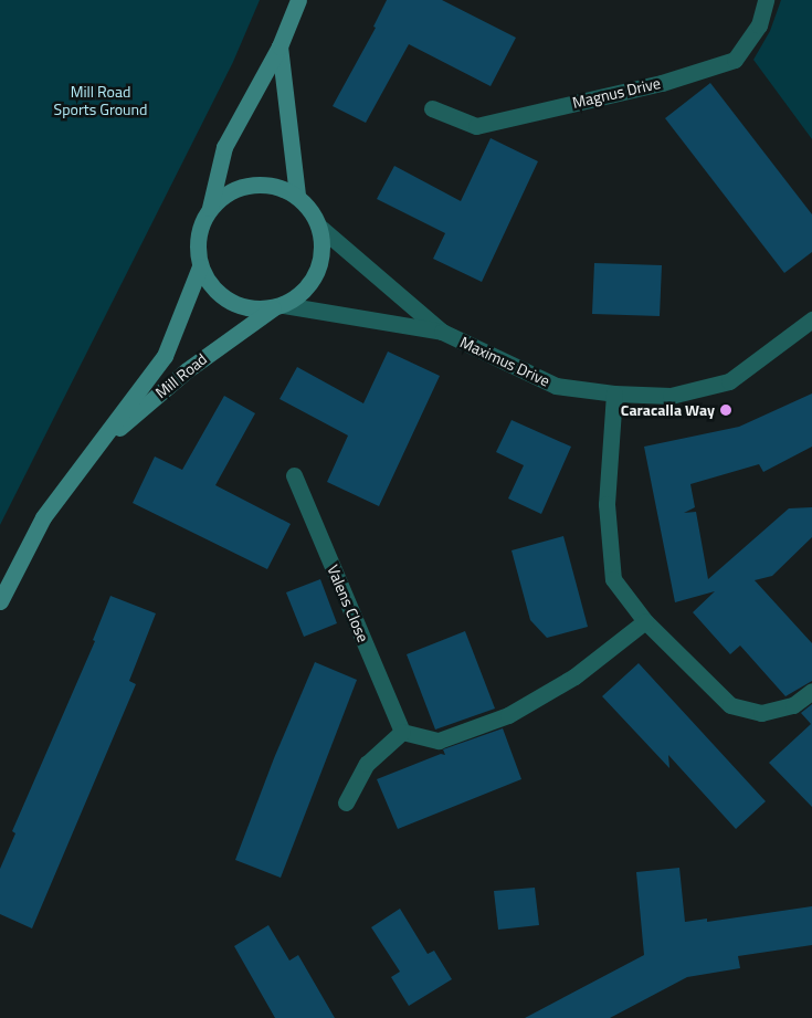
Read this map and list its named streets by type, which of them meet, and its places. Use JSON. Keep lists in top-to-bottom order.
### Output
{
  "streets": {
    "street": [
      "Magnus Drive",
      "Maximus Drive",
      "Mill Road",
      "Valens Close"
    ]
  },
  "crossings": [
    ["Maximus Drive", "Mill Road"]
  ],
  "parks": ["Mill Road Sports Ground"],
  "places": ["Caracalla Way"]
}
